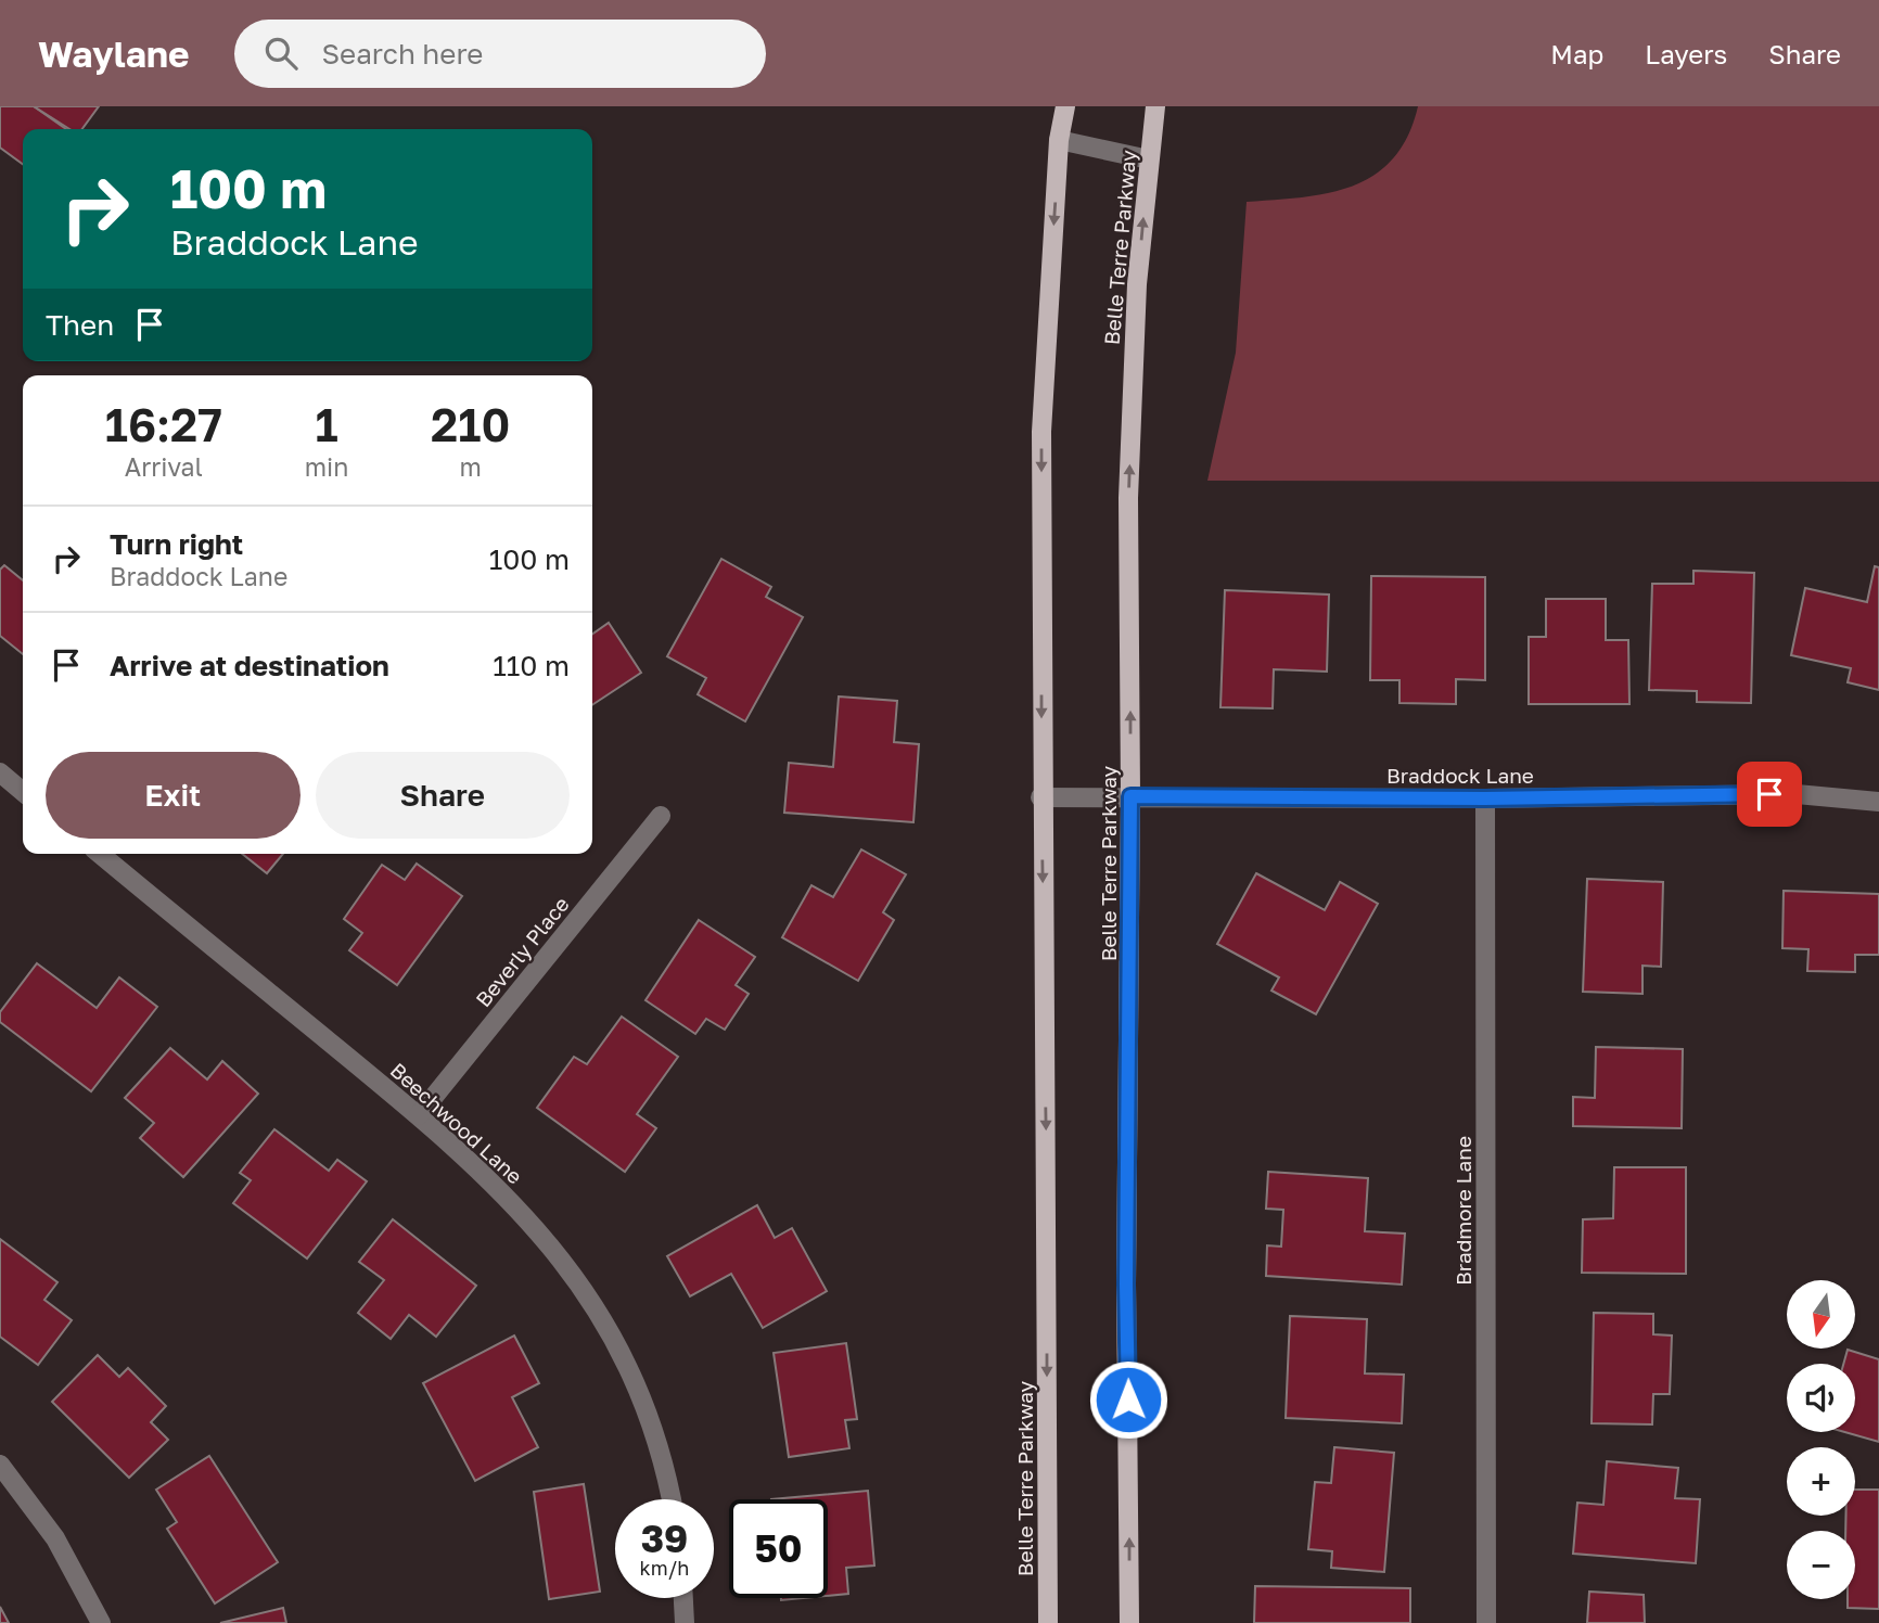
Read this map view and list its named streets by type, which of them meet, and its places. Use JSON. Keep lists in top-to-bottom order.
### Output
{
  "streets": {
    "main road": ["Belle Terre Parkway"],
    "street": [
      "Braddock Lane",
      "Beverly Place",
      "Beechwood Lane",
      "Bradmore Lane"
    ]
  },
  "crossings": [
    ["Belle Terre Parkway", "Braddock Lane"],
    ["Braddock Lane", "Bradmore Lane"],
    ["Beverly Place", "Beechwood Lane"]
  ],
  "north": "bottom",
  "page": {
    "header": "Waylane",
    "search": "Search here",
    "nav": ["Map", "Layers", "Share"],
    "turn": ["100 m", "Braddock Lane"],
    "then": "Then",
    "eta": [
      "16:27",
      "Arrival",
      "1",
      "min",
      "210",
      "m"
    ],
    "list": [
      {
        "name": "Turn right",
        "note": "Braddock Lane",
        "value": "100 m"
      },
      {
        "name": "Arrive at destination",
        "value": "110 m"
      }
    ],
    "buttons": ["Exit", "Share"],
    "map_buttons": ["+", "−"],
    "speed": "39 km/h",
    "limit": "50"
  }
}
